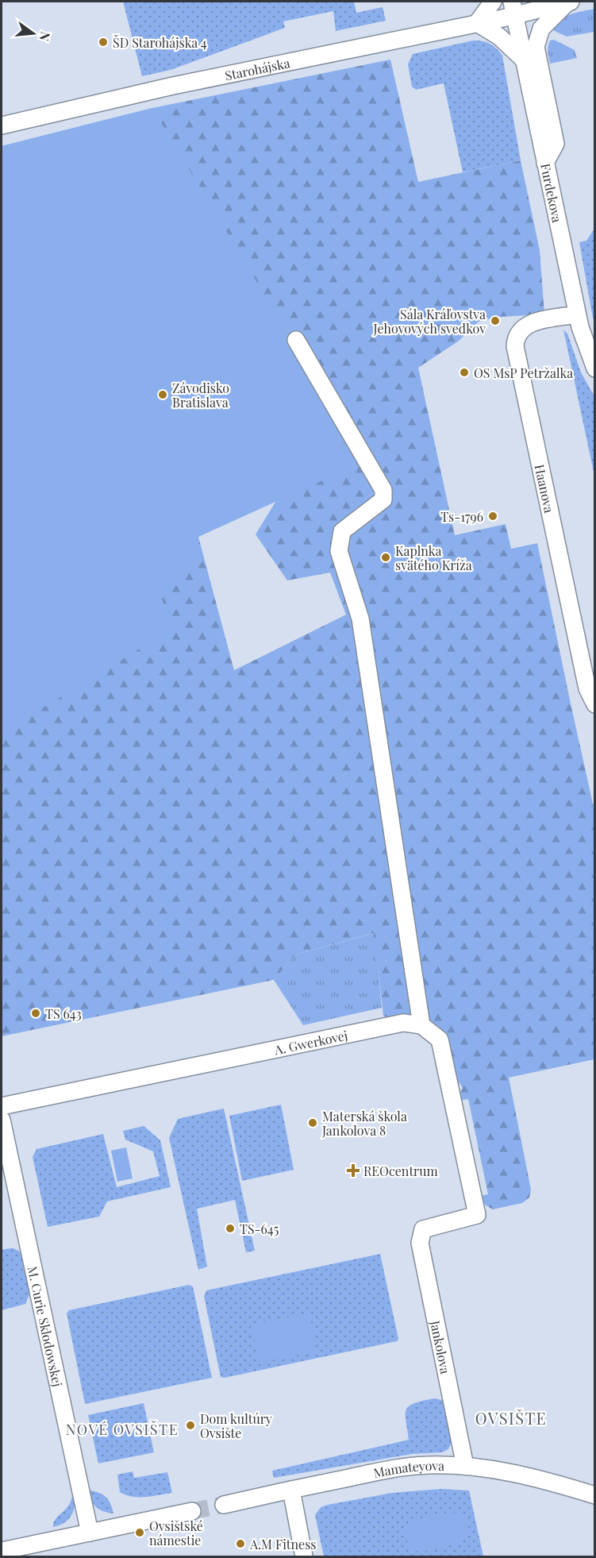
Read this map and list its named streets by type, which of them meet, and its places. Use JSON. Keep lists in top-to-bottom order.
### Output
{
  "streets": {
    "street": [
      "Starohájska",
      "Furdekova",
      "Haanova",
      "A. Gwerkovej",
      "M. Curie Sklodowskej",
      "Jankolova",
      "Mamateyova"
    ]
  },
  "crossings": [
    ["Starohájska", "Furdekova"],
    ["Furdekova", "Haanova"],
    ["A. Gwerkovej", "Jankolova"],
    ["Jankolova", "Mamateyova"]
  ],
  "districts": ["OVSIŠTE", "NOVÉ OVSIŠTE"],
  "places": {
    "other": [
      "ŠD Starohájska 4",
      "Sála Kráľovstva Jehovových svedkov",
      "OS MsP Petržalka",
      "Závodisko Bratislava",
      "Ts-1796",
      "Kaplnka svätého Kríža",
      "TS 643",
      "Materská škola Jankolova 8",
      "TS-645",
      "Dom kultúry Ovsište",
      "Ovsištské námestie",
      "A.M Fitness"
    ],
    "health": ["REOcentrum"]
  },
  "north": "right"
}
